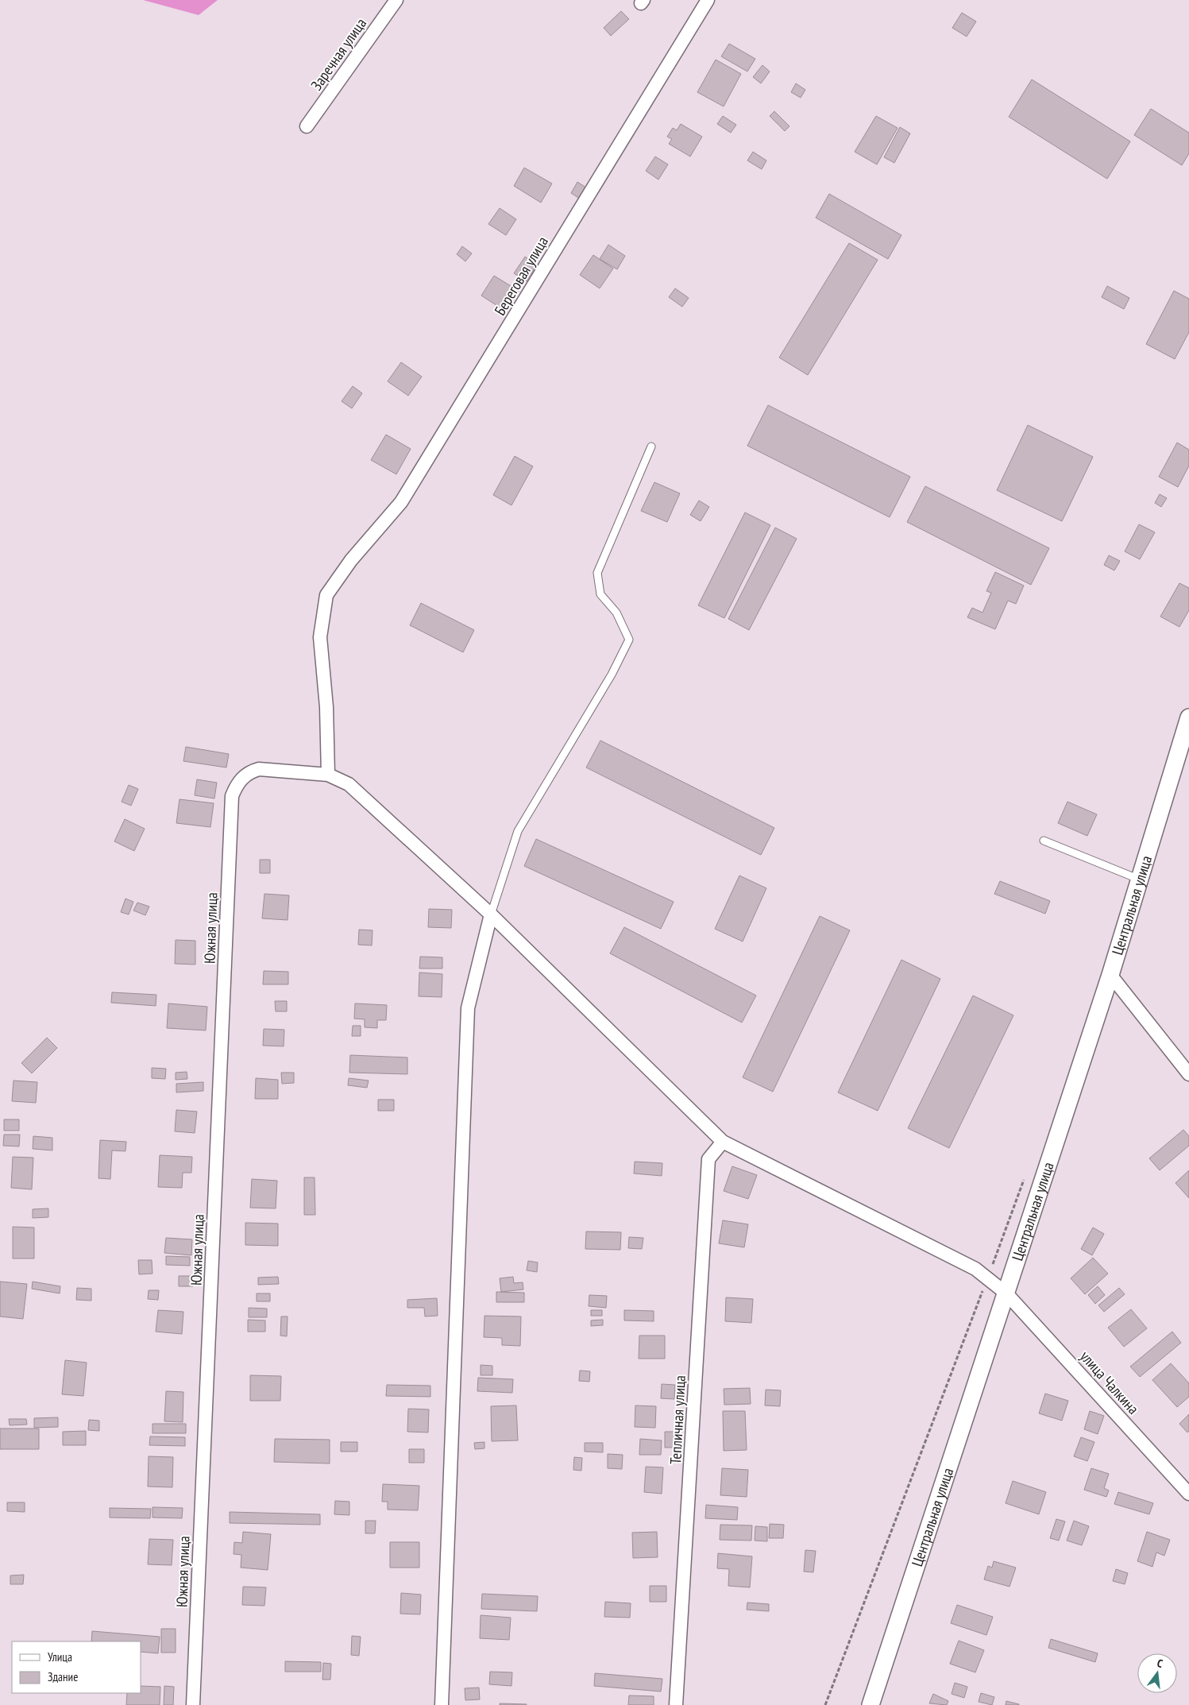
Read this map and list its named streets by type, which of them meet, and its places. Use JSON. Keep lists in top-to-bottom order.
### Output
{
  "streets": {
    "street": [
      "Заречная улица",
      "Береговая улица",
      "Центральная улица",
      "Южная улица",
      "улица Чалкина",
      "Тепличная улица"
    ]
  },
  "crossings": [
    ["Береговая улица", "Южная улица"],
    ["Береговая улица", "улица Чалкина"],
    ["Центральная улица", "улица Чалкина"],
    ["Южная улица", "улица Чалкина"],
    ["улица Чалкина", "Тепличная улица"]
  ],
  "legend": ["Улица", "Здание"],
  "north": "top"
}
